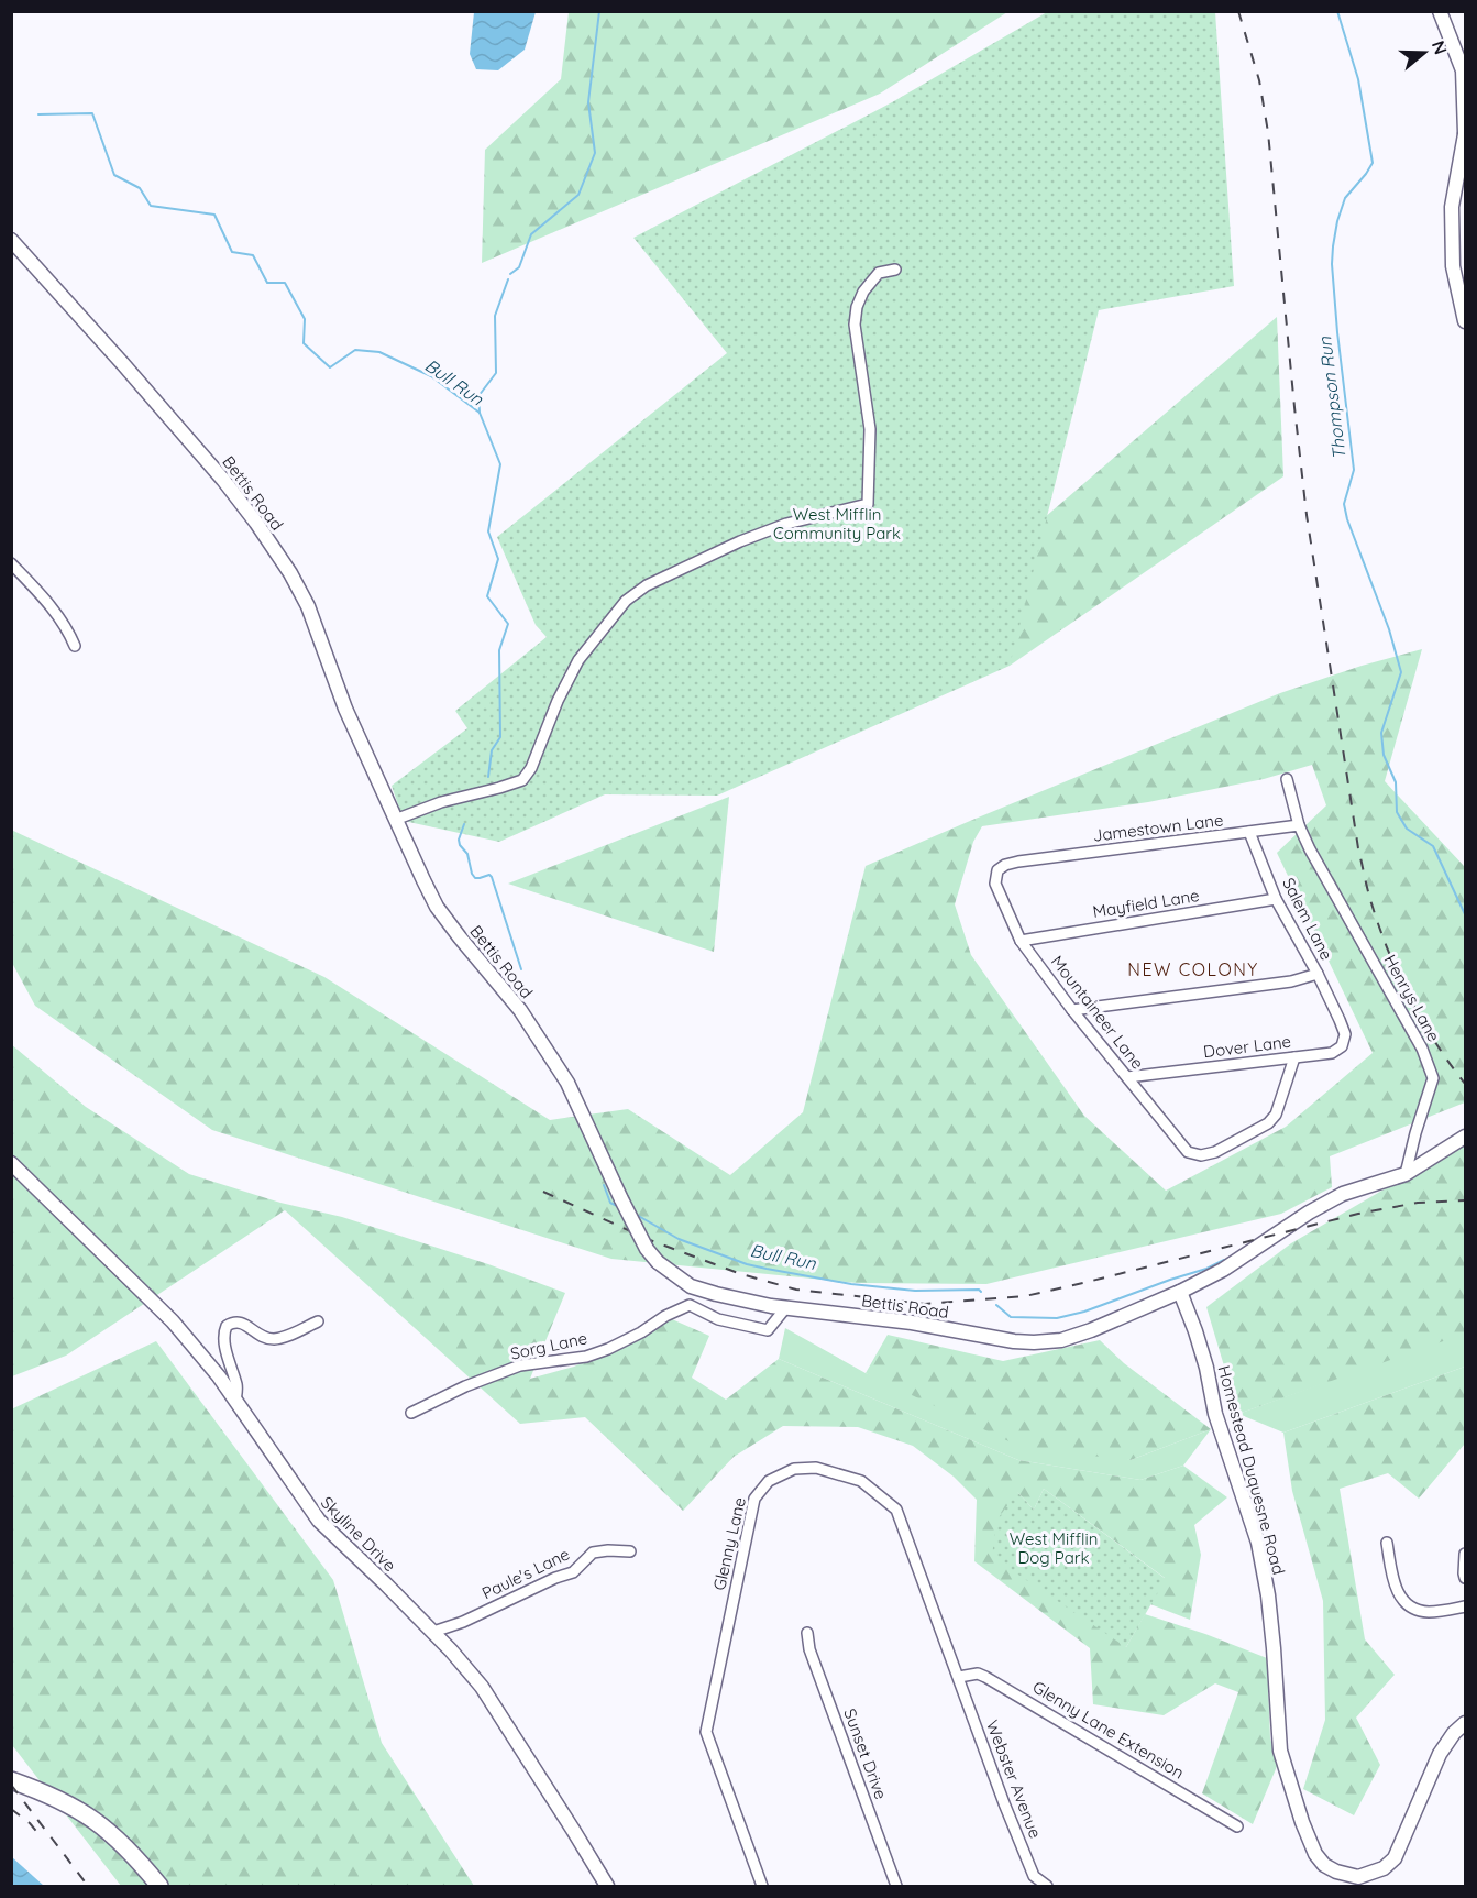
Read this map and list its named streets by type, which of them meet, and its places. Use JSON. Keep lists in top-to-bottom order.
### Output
{
  "streets": {
    "street": [
      "Bettis Road",
      "Jamestown Lane",
      "Mayfield Lane",
      "Salem Lane",
      "Henrys Lane",
      "Mountaineer Lane",
      "Dover Lane",
      "Sorg Lane",
      "Homestead Duquesne Road",
      "Skyline Drive",
      "Glenny Lane",
      "Paule's Lane",
      "Glenny Lane Extension",
      "Sunset Drive",
      "Webster Avenue"
    ]
  },
  "crossings": [
    ["Bettis Road", "Sorg Lane"],
    ["Bettis Road", "Homestead Duquesne Road"],
    ["Jamestown Lane", "Salem Lane"],
    ["Jamestown Lane", "Henrys Lane"],
    ["Jamestown Lane", "Mountaineer Lane"],
    ["Mayfield Lane", "Salem Lane"],
    ["Mayfield Lane", "Mountaineer Lane"],
    ["Salem Lane", "Dover Lane"],
    ["Mountaineer Lane", "Dover Lane"],
    ["Skyline Drive", "Paule's Lane"],
    ["Glenny Lane", "Glenny Lane Extension"],
    ["Glenny Lane", "Webster Avenue"],
    ["Glenny Lane Extension", "Webster Avenue"]
  ],
  "districts": ["NEW COLONY"],
  "water": ["Bull Run", "Thompson Run"],
  "parks": ["West Mifflin Community Park", "West Mifflin Dog Park"],
  "north": "right"
}
